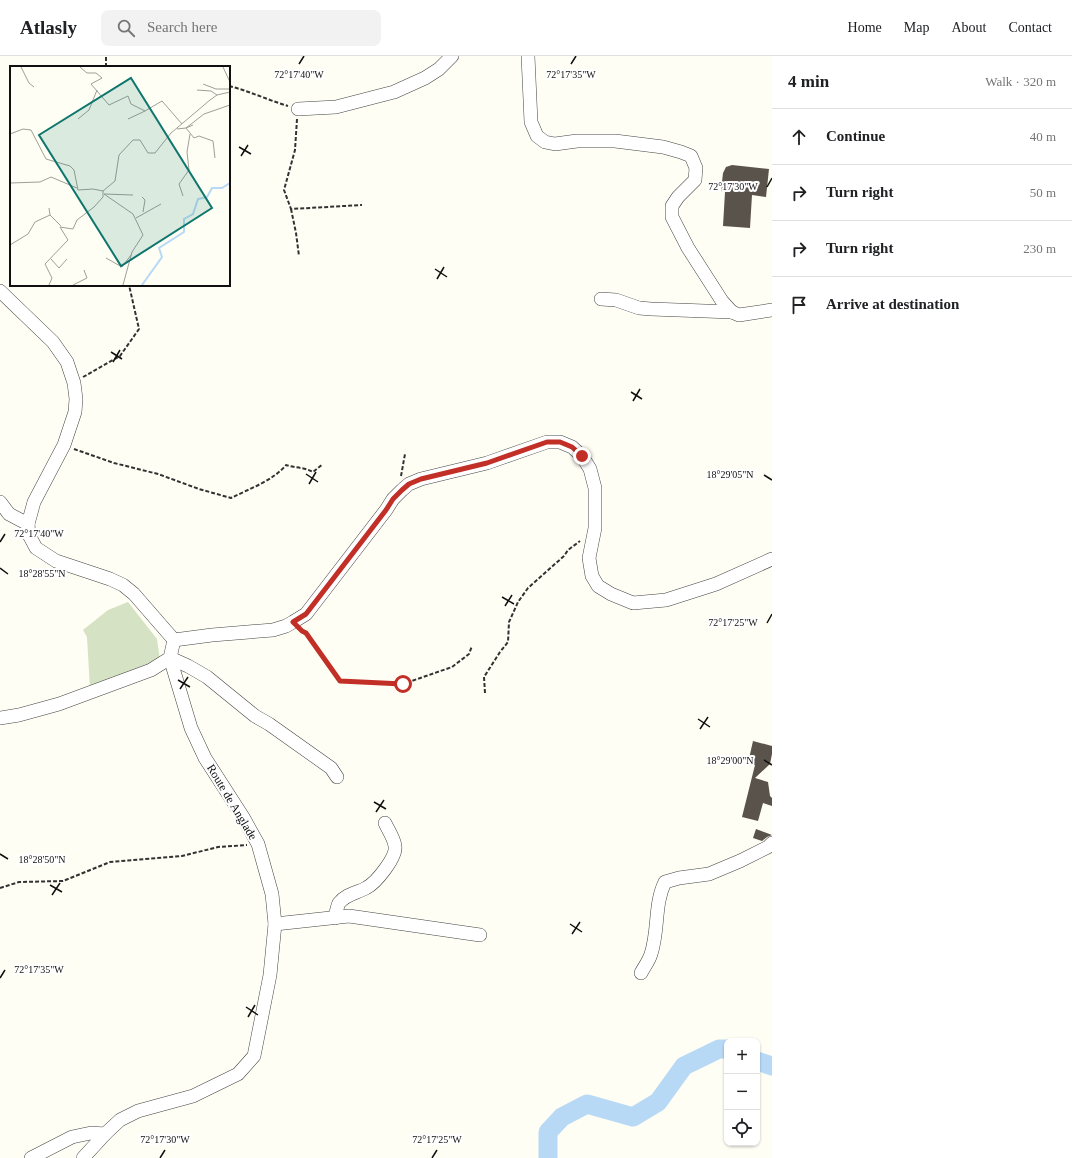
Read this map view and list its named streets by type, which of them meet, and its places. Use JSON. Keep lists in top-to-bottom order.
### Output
{
  "streets": {
    "street": ["Route de Anglade"]
  },
  "page": {
    "header": "Atlasly",
    "search": "Search here",
    "nav": [
      "Home",
      "Map",
      "About",
      "Contact"
    ],
    "heading": ["4 min", "Walk · 320 m"],
    "list": [
      ["Continue", "40 m"],
      ["Turn right", "50 m"],
      ["Turn right", "230 m"],
      "Arrive at destination"
    ],
    "map_buttons": ["+", "−"]
  },
  "coordinates": [
    "72°17'40\"W",
    "72°17'35\"W",
    "72°17'30\"W",
    "18°29'05\"N",
    "18°28'55\"N",
    "72°17'25\"W",
    "18°29'00\"N",
    "18°28'50\"N"
  ]
}
